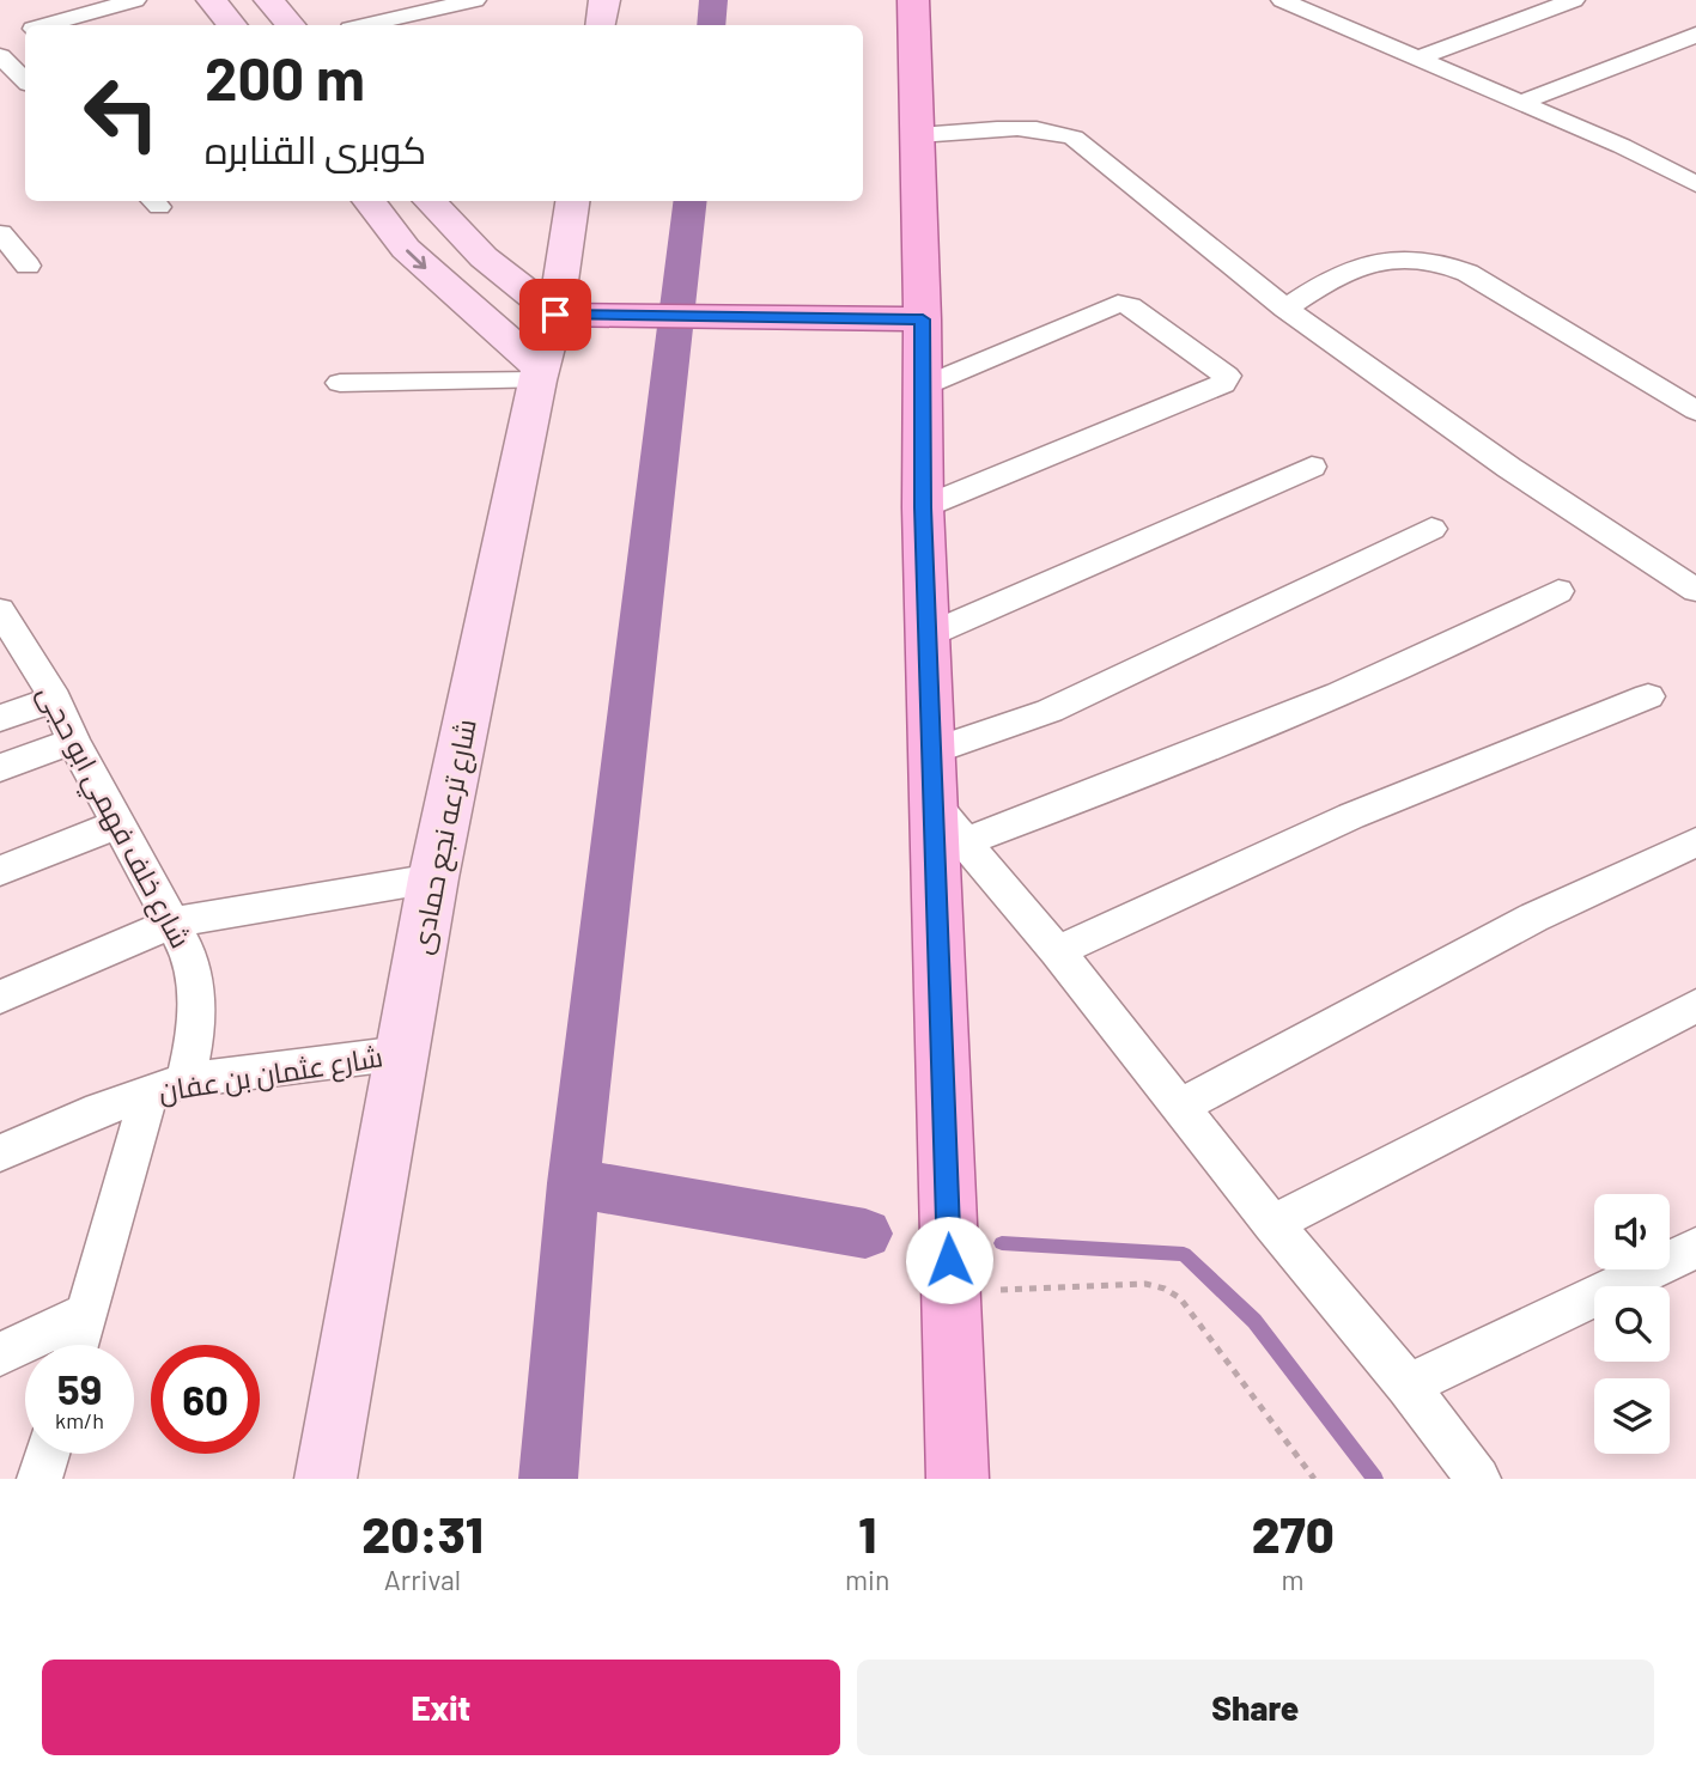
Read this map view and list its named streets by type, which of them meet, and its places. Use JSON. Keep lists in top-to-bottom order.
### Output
{
  "streets": {
    "street": ["شارع خلف فهمي ابو حجى", "شارع ترعه نجع حمادى", "شارع عثمان بن عفان"]
  },
  "crossings": [
    ["شارع خلف فهمي ابو حجى", "شارع عثمان بن عفان"],
    ["شارع ترعه نجع حمادى", "شارع عثمان بن عفان"]
  ],
  "page": {
    "turn": ["200 m", "كوبرى القنابره"],
    "speed": "59 km/h",
    "limit": "60",
    "eta": [
      "20:31",
      "Arrival",
      "1",
      "min",
      "270",
      "m"
    ],
    "buttons": ["Exit", "Share"]
  }
}
